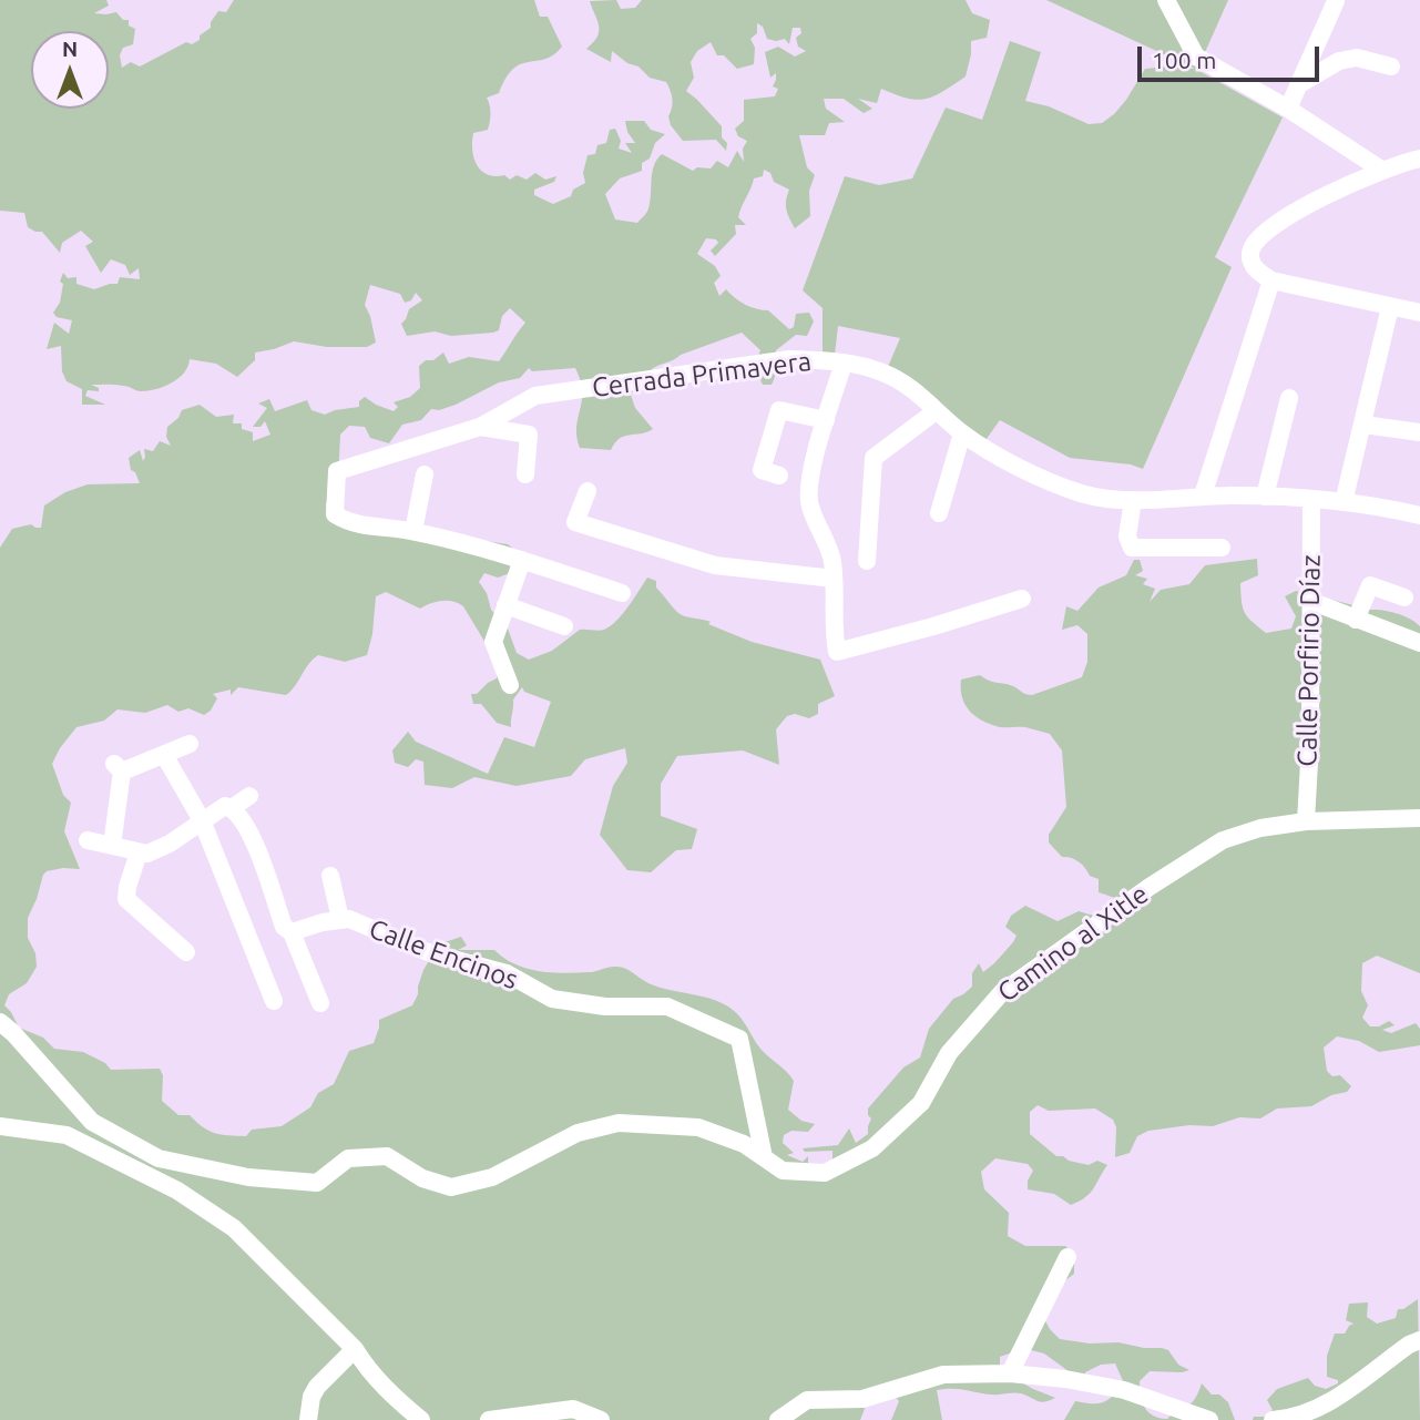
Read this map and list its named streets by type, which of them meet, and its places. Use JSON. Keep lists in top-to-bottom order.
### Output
{
  "streets": {
    "street": [
      "Cerrada Primavera",
      "Calle Porfirio Díaz",
      "Camino al Xitle",
      "Calle Encinos"
    ]
  },
  "crossings": [
    ["Cerrada Primavera", "Calle Porfirio Díaz"],
    ["Calle Porfirio Díaz", "Camino al Xitle"],
    ["Camino al Xitle", "Calle Encinos"]
  ],
  "scale_bar": "100 m",
  "north": "top"
}
